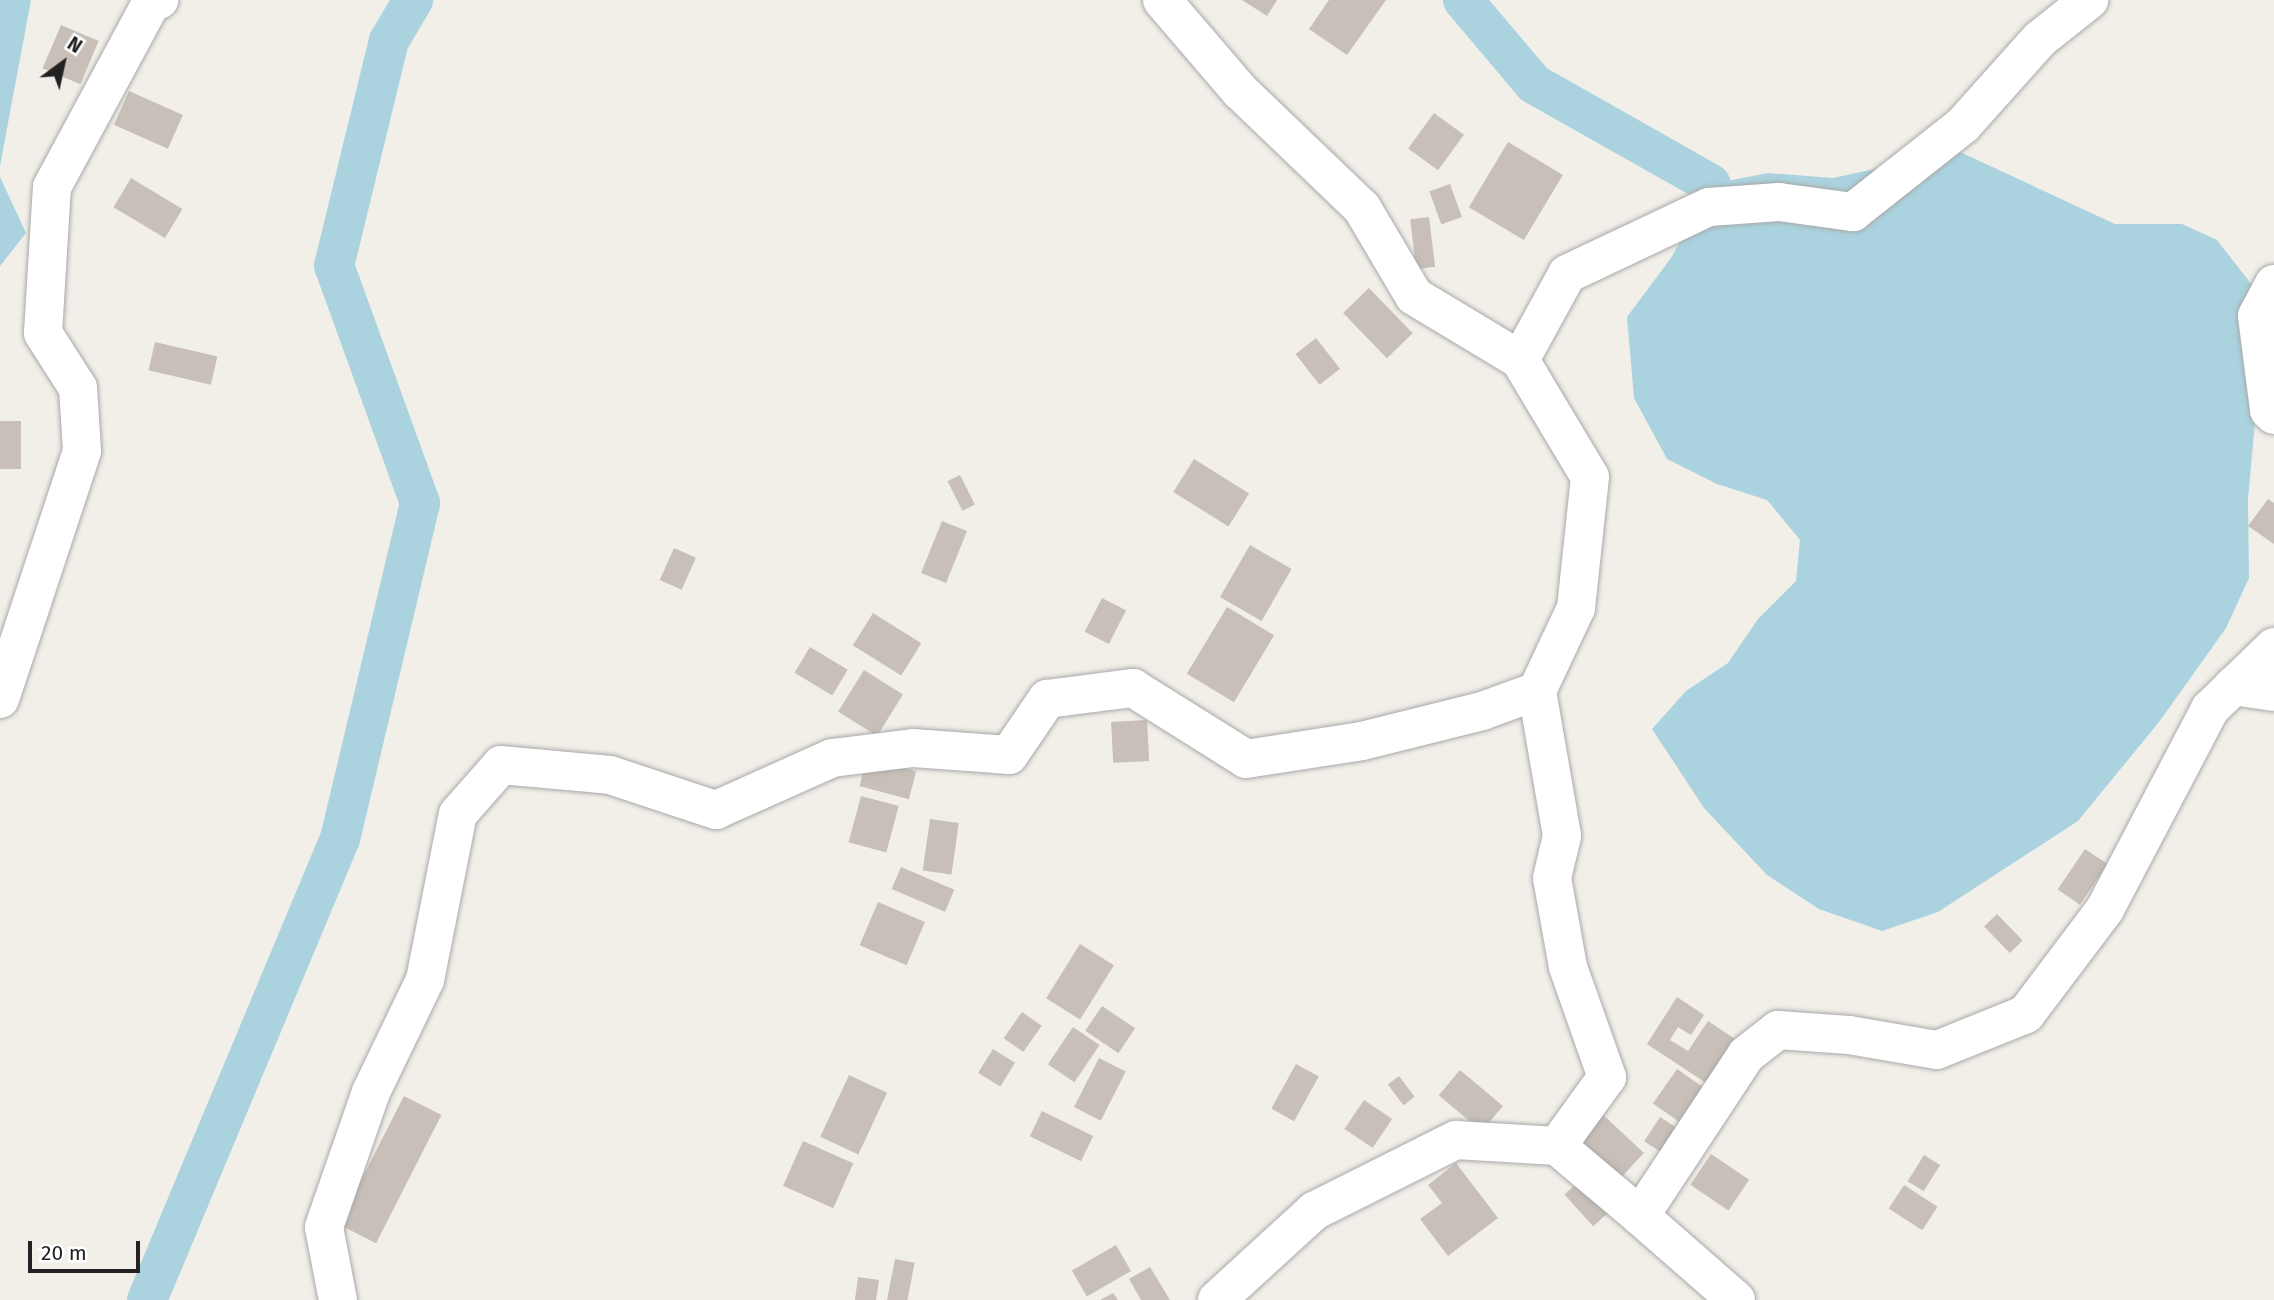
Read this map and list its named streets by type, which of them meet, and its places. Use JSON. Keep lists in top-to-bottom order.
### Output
{
  "scale_bar": "20 m",
  "north": "top right"
}
